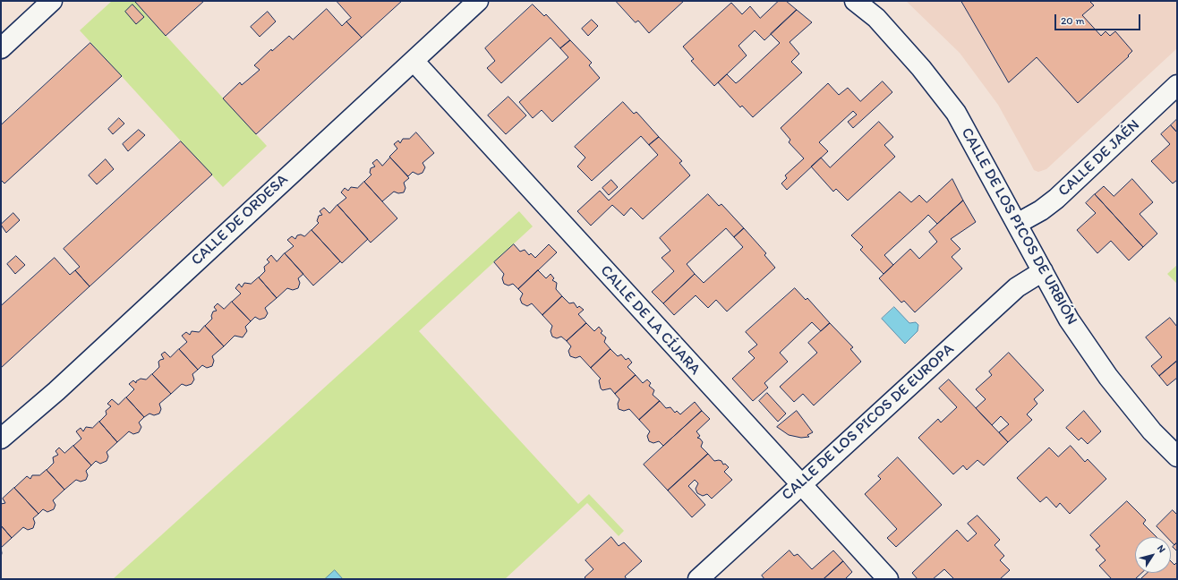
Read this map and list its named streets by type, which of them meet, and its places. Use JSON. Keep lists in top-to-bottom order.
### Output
{
  "streets": {
    "street": [
      "CALLE DE JAÉN",
      "CALLE DE ORDESA",
      "CALLE DE LOS PICOS DE URBIÓN",
      "CALLE DE LA CÍJARA",
      "CALLE DE LOS PICOS DE EUROPA"
    ]
  },
  "crossings": [
    ["CALLE DE JAÉN", "CALLE DE LOS PICOS DE URBIÓN"],
    ["CALLE DE ORDESA", "CALLE DE LA CÍJARA"],
    ["CALLE DE LOS PICOS DE URBIÓN", "CALLE DE LOS PICOS DE EUROPA"],
    ["CALLE DE LA CÍJARA", "CALLE DE LOS PICOS DE EUROPA"]
  ],
  "scale_bar": "20 m",
  "north": "top right"
}
